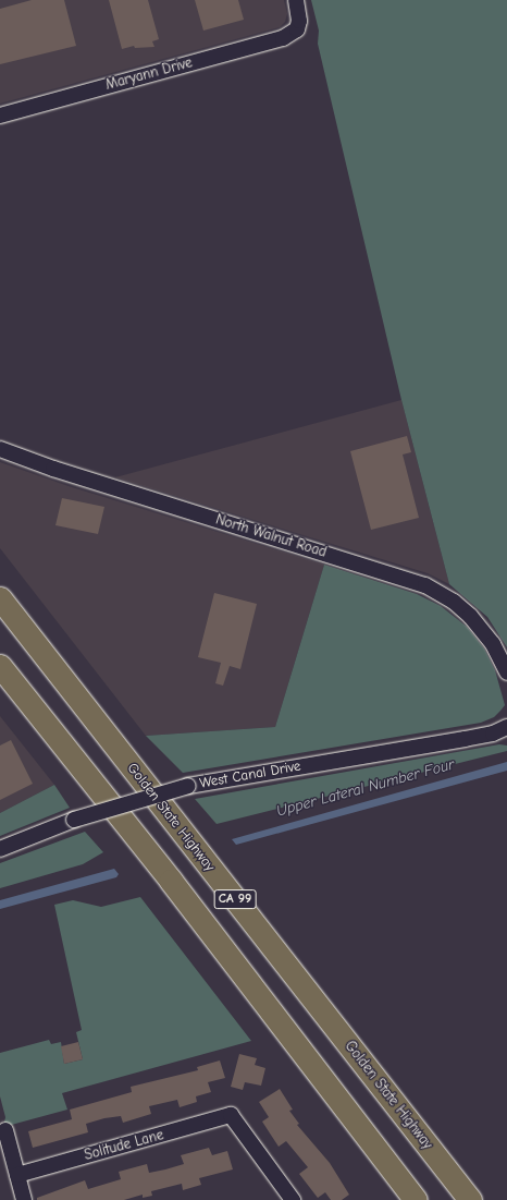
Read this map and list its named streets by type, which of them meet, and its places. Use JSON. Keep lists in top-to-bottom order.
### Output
{
  "streets": {
    "highway": ["Golden State Highway", "CA 99"],
    "street": [
      "Maryann Drive",
      "North Walnut Road",
      "West Canal Drive",
      "Solitude Lane"
    ]
  },
  "water": ["Upper Lateral Number Four"]
}
